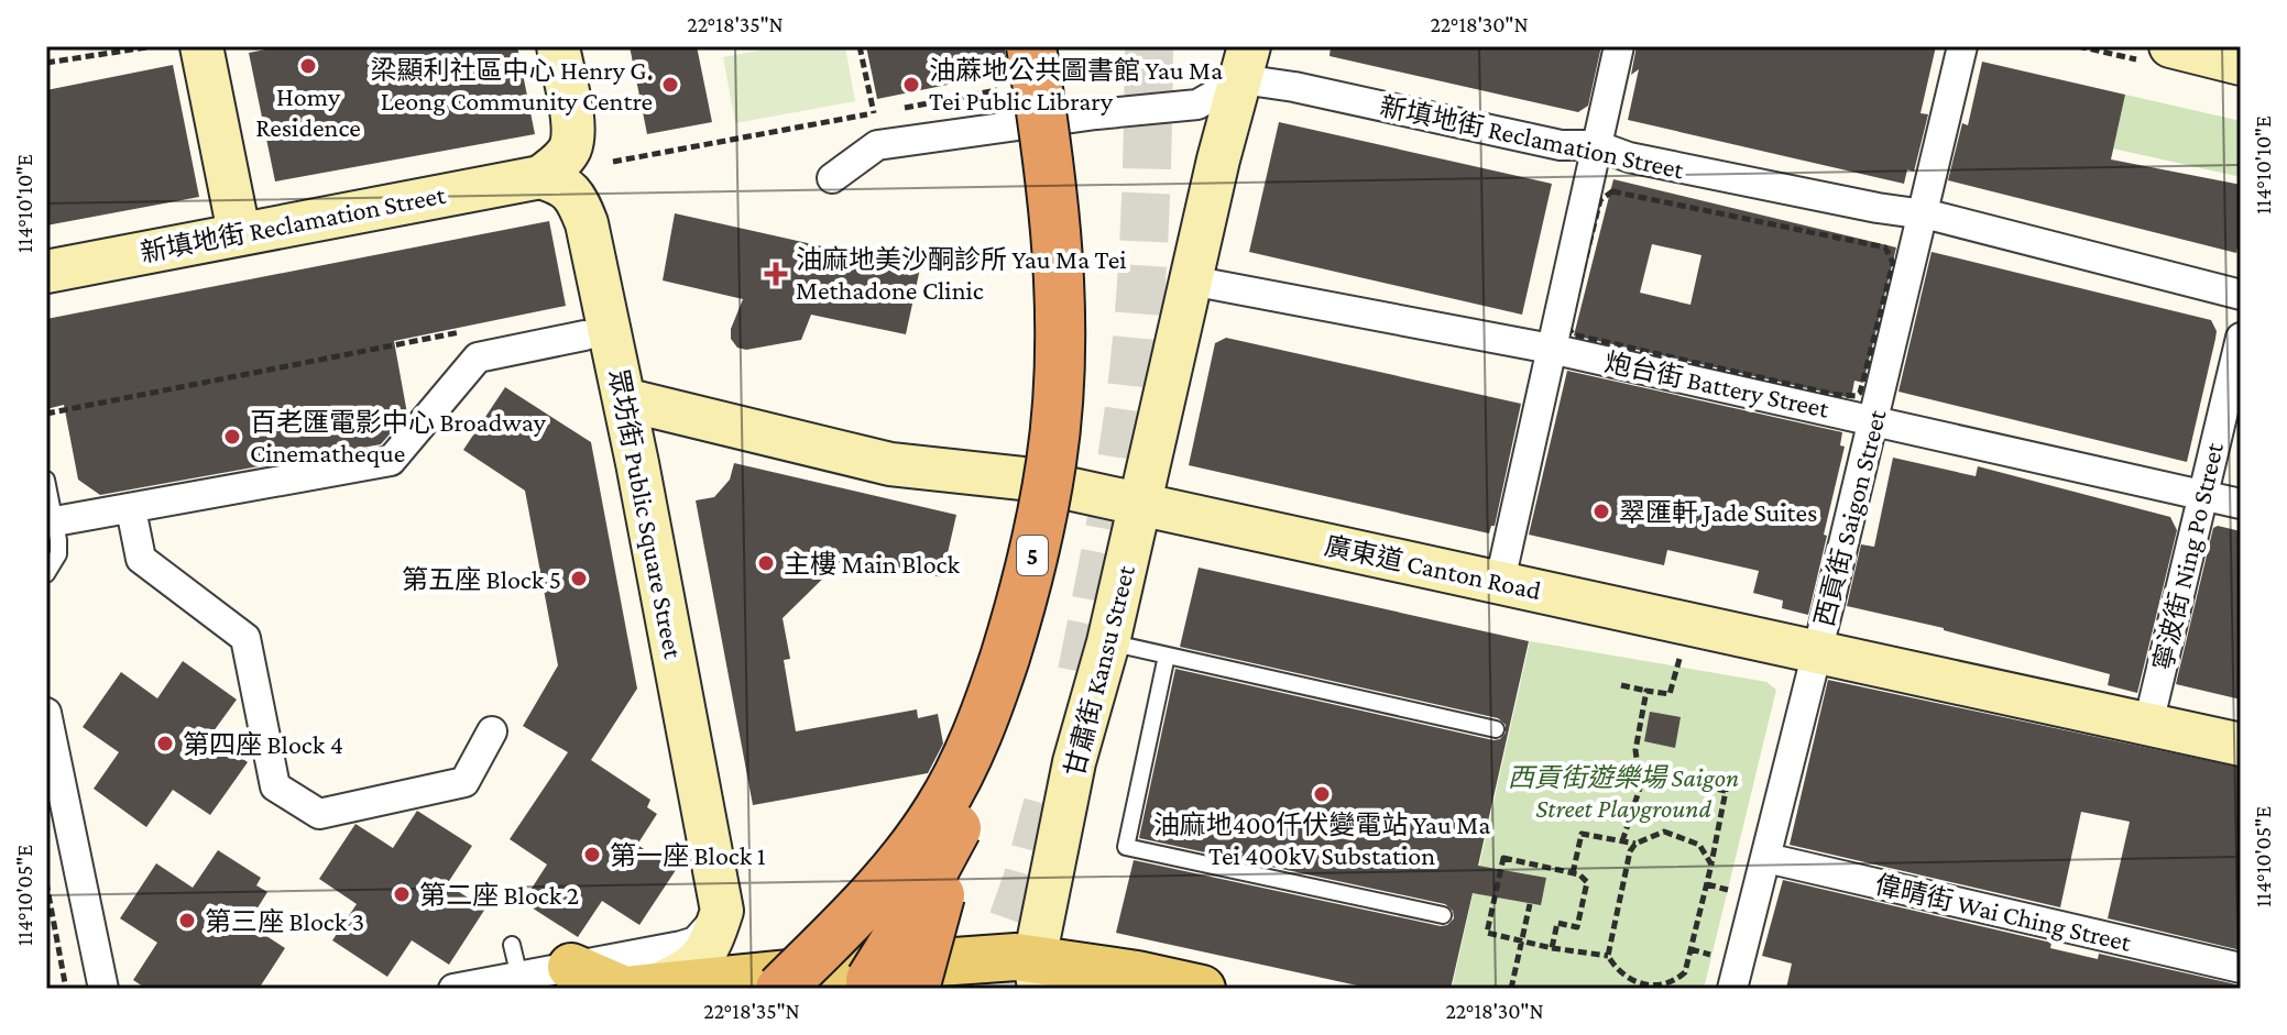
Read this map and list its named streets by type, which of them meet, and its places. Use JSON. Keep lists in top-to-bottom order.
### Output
{
  "streets": {
    "highway": ["5"],
    "main road": [
      "新填地街 Reclamation Street",
      "眾坊街 Public Square Street",
      "廣東道 Canton Road",
      "甘肅街 Kansu Street"
    ],
    "street": [
      "炮台街 Battery Street",
      "西貢街 Saigon Street",
      "寧波街 Ning Po Street",
      "偉晴街 Wai Ching Street"
    ]
  },
  "crossings": [
    ["新填地街 Reclamation Street", "眾坊街 Public Square Street"],
    ["新填地街 Reclamation Street", "西貢街 Saigon Street"],
    ["新填地街 Reclamation Street", "甘肅街 Kansu Street"],
    ["炮台街 Battery Street", "西貢街 Saigon Street"],
    ["炮台街 Battery Street", "寧波街 Ning Po Street"],
    ["炮台街 Battery Street", "甘肅街 Kansu Street"],
    ["眾坊街 Public Square Street", "廣東道 Canton Road"],
    ["西貢街 Saigon Street", "廣東道 Canton Road"],
    ["西貢街 Saigon Street", "偉晴街 Wai Ching Street"],
    ["寧波街 Ning Po Street", "廣東道 Canton Road"],
    ["廣東道 Canton Road", "甘肅街 Kansu Street"]
  ],
  "parks": ["西貢街遊樂場 Saigon Street Playground"],
  "places": {
    "other": [
      "Homy Residence",
      "梁顯利社區中心 Henry G. Leong Community Centre",
      "油蔴地公共圖書館 Yau Ma Tei Public Library",
      "百老匯電影中心 Broadway Cinematheque",
      "翠匯軒 Jade Suites",
      "主樓 Main Block",
      "第五座 Block 5",
      "第四座 Block 4",
      "油麻地400仟伏變電站 Yau Ma Tei 400kV Substation",
      "第一座 Block 1",
      "第二座 Block 2",
      "第三座 Block 3"
    ],
    "health": ["油麻地美沙酮診所 Yau Ma Tei Methadone Clinic"]
  },
  "coordinates": [
    "22°18'35\"N",
    "22°18'30\"N",
    "114°10'10\"E",
    "114°10'05\"E"
  ]
}
